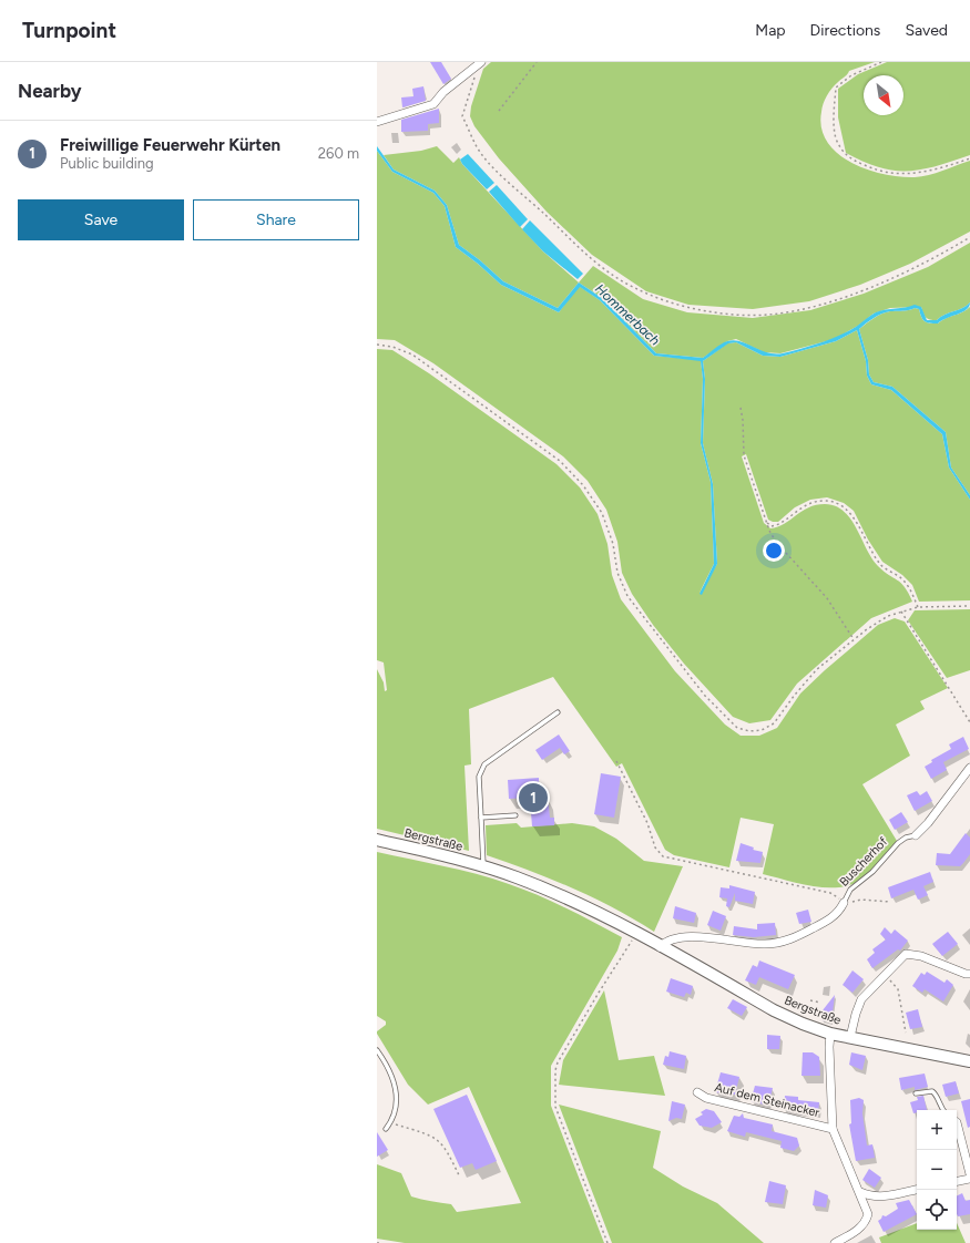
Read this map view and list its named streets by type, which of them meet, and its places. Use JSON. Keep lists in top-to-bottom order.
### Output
{
  "streets": {
    "main road": ["Bergstraße"],
    "street": ["Buscherhof", "Auf dem Steinacker"]
  },
  "crossings": [
    ["Bergstraße", "Auf dem Steinacker"]
  ],
  "water": ["Hommerbach"],
  "north": "bottom right",
  "page": {
    "header": "Turnpoint",
    "nav": ["Map", "Directions", "Saved"],
    "heading": "Nearby",
    "list": [
      {
        "mark": "1",
        "name": "Freiwillige Feuerwehr Kürten",
        "note": "Public building",
        "value": "260 m"
      }
    ],
    "buttons": ["Save", "Share"],
    "pins": "1",
    "map_buttons": ["+", "−"]
  }
}
